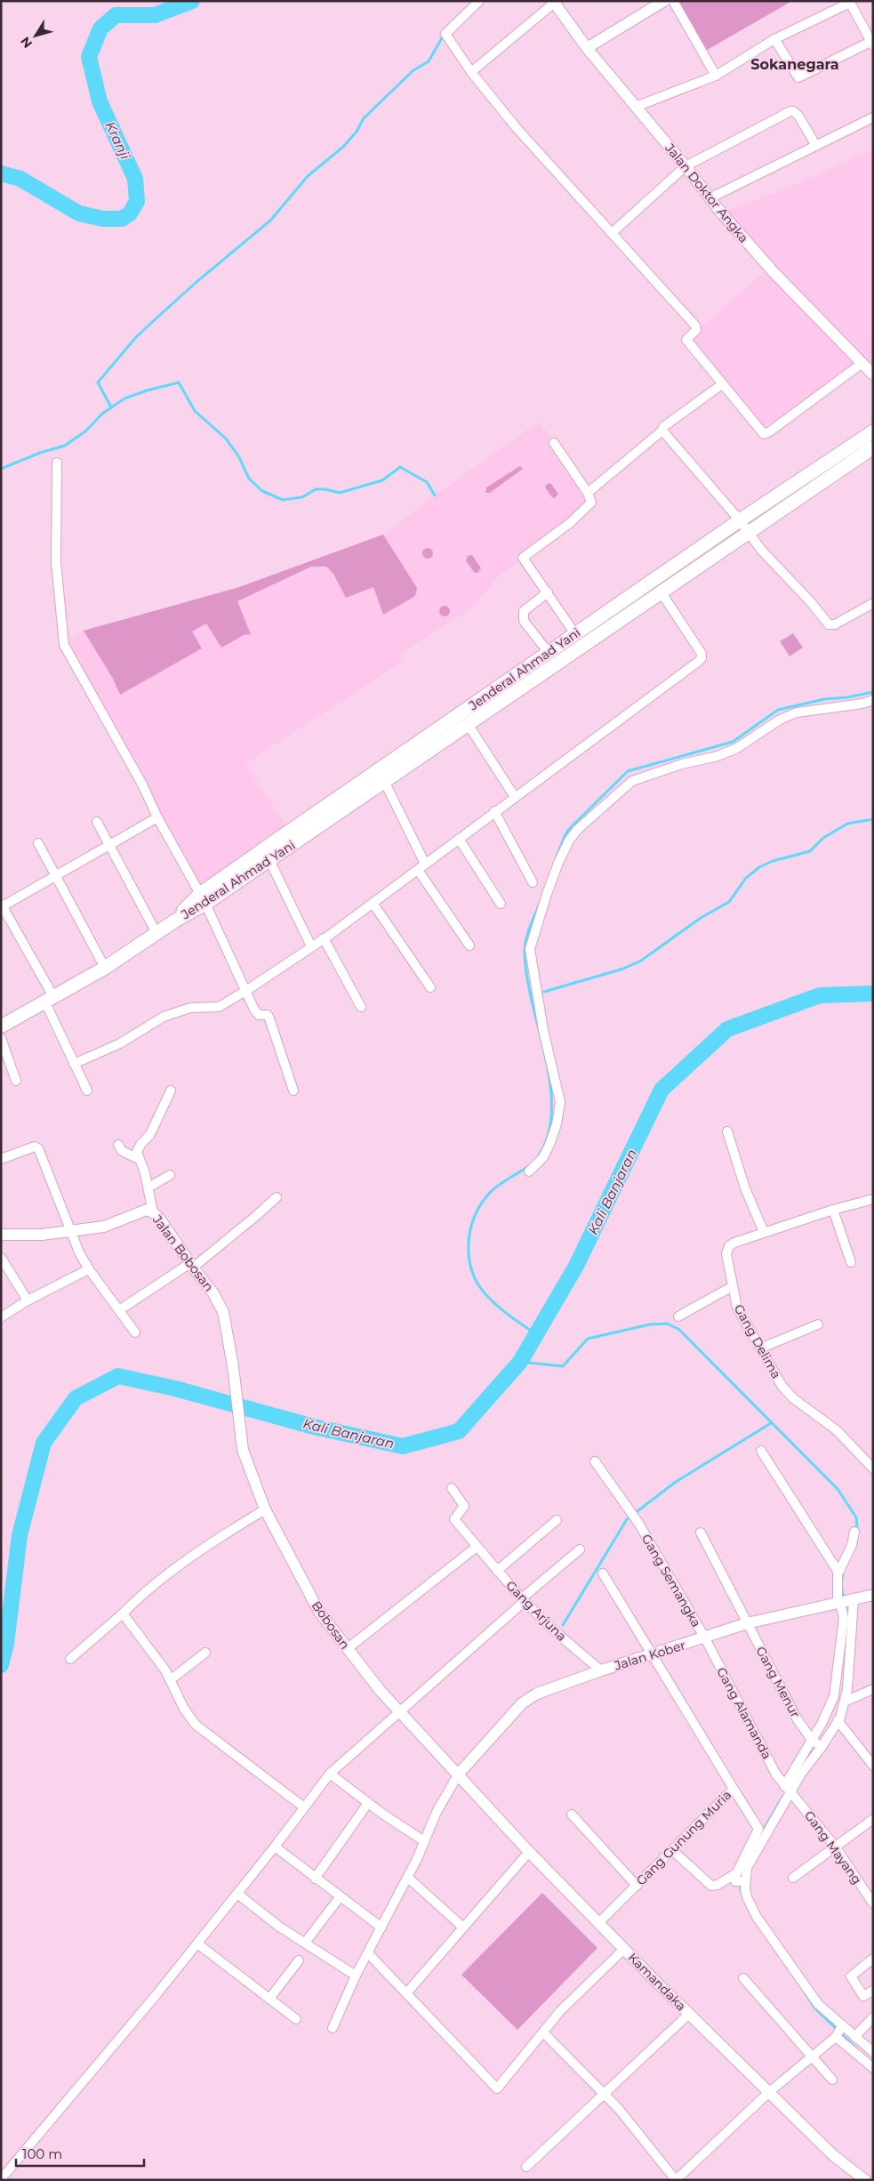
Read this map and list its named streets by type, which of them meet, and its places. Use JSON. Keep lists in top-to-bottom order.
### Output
{
  "streets": {
    "main road": ["Jenderal Ahmad Yani"],
    "street": [
      "Jalan Doktor Angka",
      "Jalan Bobosan",
      "Gang Delima",
      "Gang Semangka",
      "Gang Arjuna",
      "Bobosan",
      "Jalan Kober",
      "Gang Menur",
      "Gang Alamanda",
      "Gang Gunung Muria",
      "Gang Mayang",
      "Kamandaka"
    ]
  },
  "crossings": [
    ["Jalan Bobosan", "Bobosan"],
    ["Gang Semangka", "Jalan Kober"],
    ["Gang Semangka", "Gang Alamanda"],
    ["Gang Arjuna", "Jalan Kober"],
    ["Bobosan", "Jalan Kober"],
    ["Bobosan", "Kamandaka"],
    ["Jalan Kober", "Gang Menur"],
    ["Jalan Kober", "Gang Alamanda"],
    ["Jalan Kober", "Gang Gunung Muria"],
    ["Jalan Kober", "Kamandaka"],
    ["Gang Alamanda", "Gang Mayang"],
    ["Gang Gunung Muria", "Kamandaka"]
  ],
  "districts": ["Sokanegara"],
  "water": ["Kranji", "Kali Banjaran"],
  "scale_bar": "100 m",
  "north": "bottom left"
}
